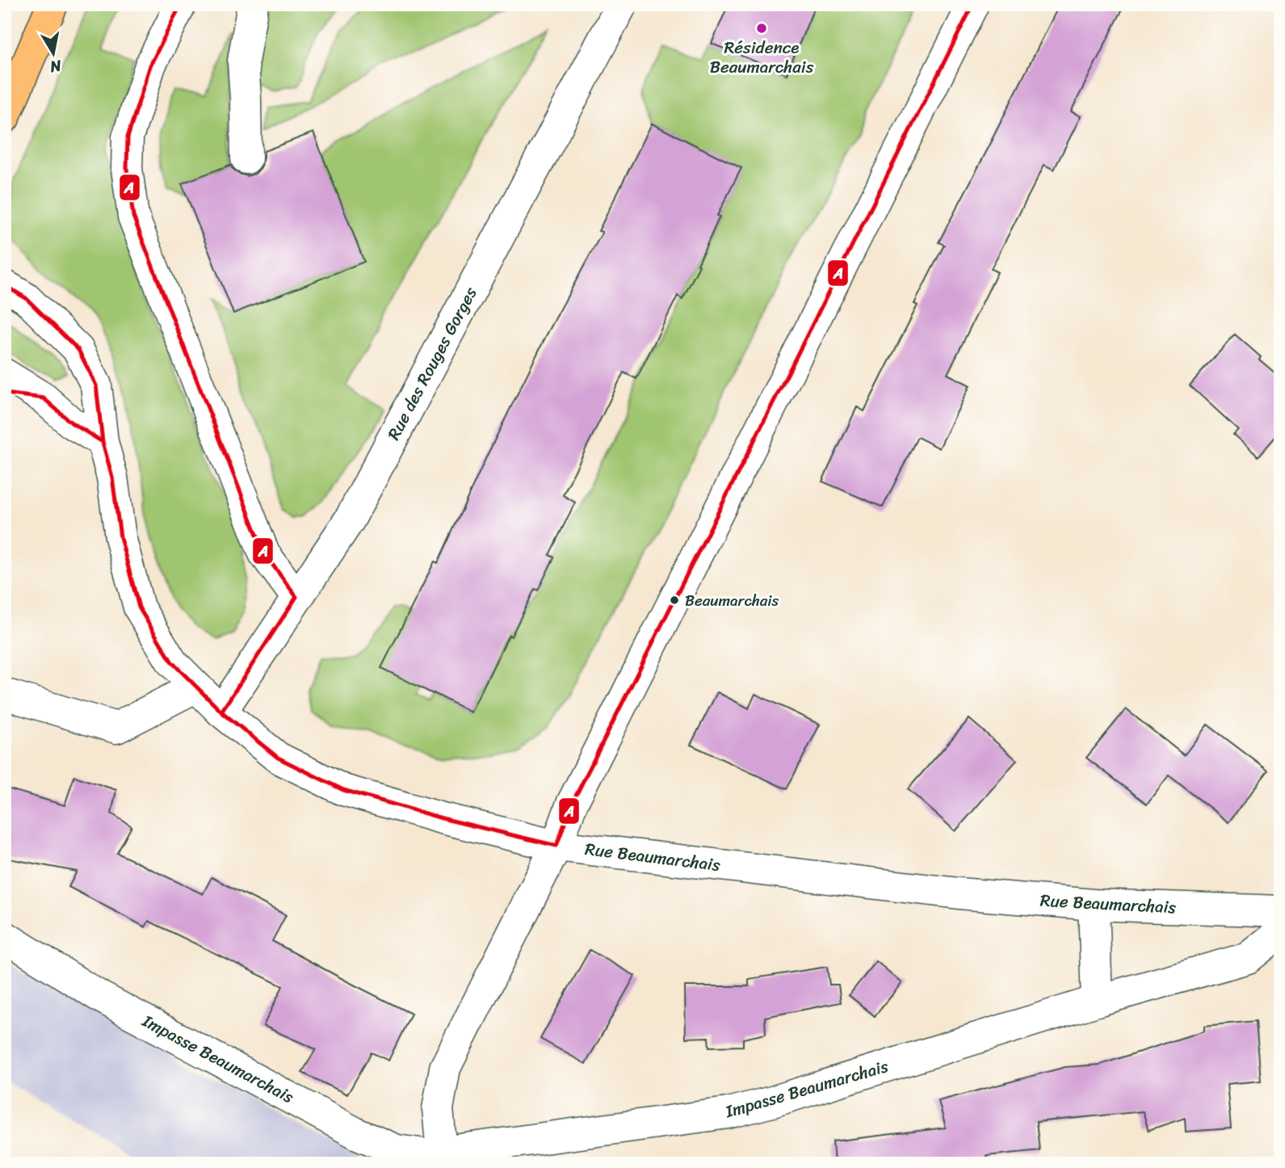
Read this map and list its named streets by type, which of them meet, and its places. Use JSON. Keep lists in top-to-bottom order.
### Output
{
  "streets": {
    "street": ["Rue des Rouges Gorges", "Rue Beaumarchais", "Impasse Beaumarchais"]
  },
  "crossings": [
    ["Rue des Rouges Gorges", "Rue Beaumarchais"]
  ],
  "places": ["Résidence Beaumarchais", "Beaumarchais"],
  "lines": ["transit line A"],
  "north": "bottom"
}
